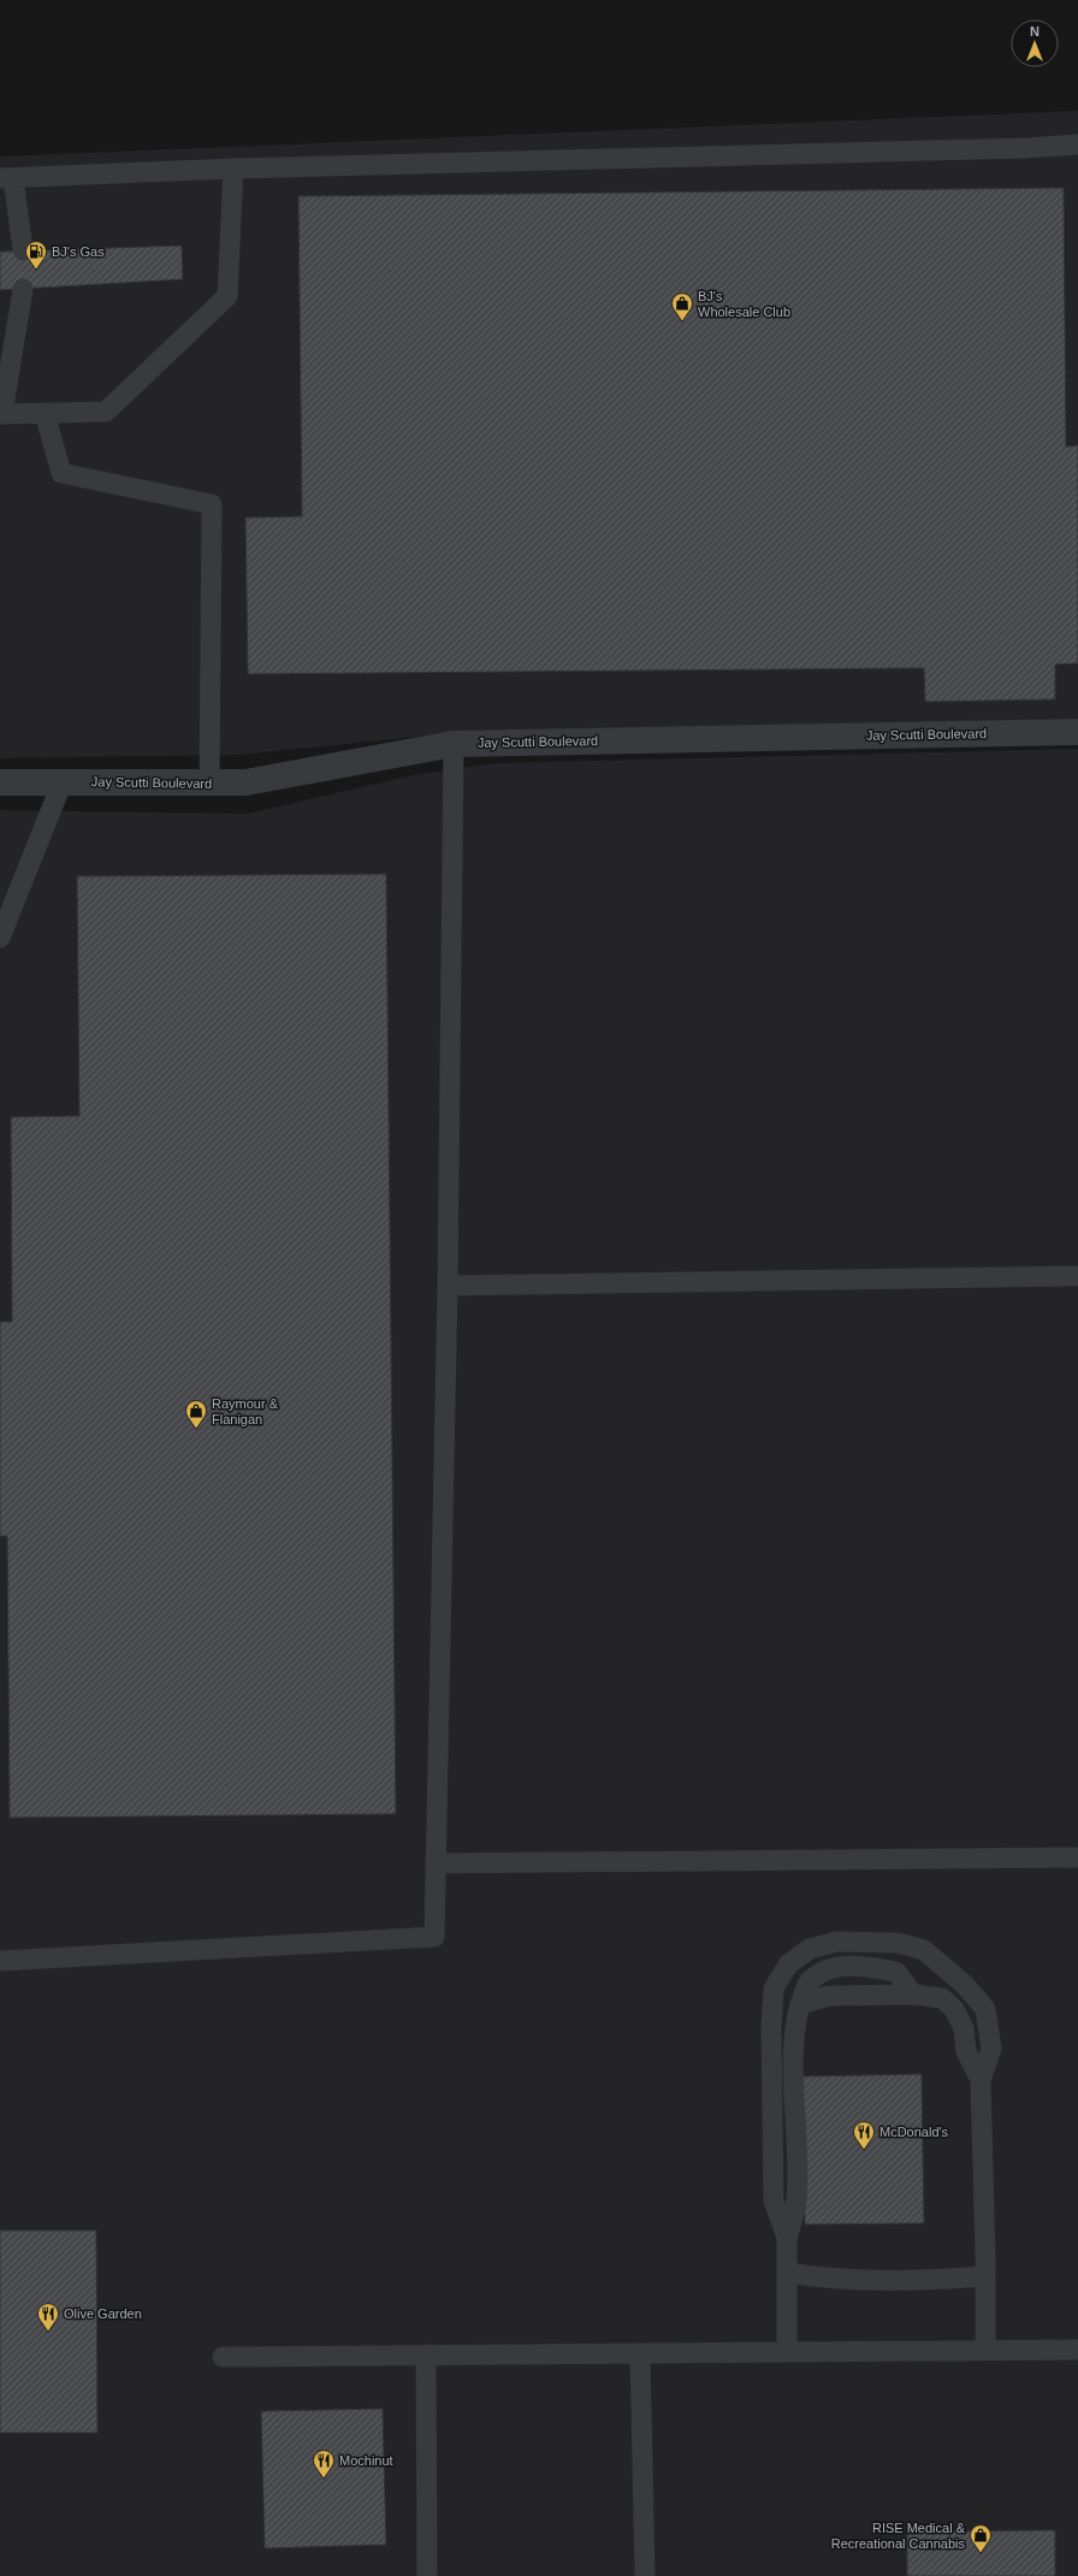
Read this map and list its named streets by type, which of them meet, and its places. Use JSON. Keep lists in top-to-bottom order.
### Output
{
  "streets": {
    "street": ["Jay Scutti Boulevard"]
  },
  "places": {
    "fuel station": ["BJ's Gas"],
    "shop": ["BJ's Wholesale Club", "Raymour & Flanigan", "RISE Medical & Recreational Cannabis"],
    "restaurant": ["McDonald's", "Olive Garden", "Mochinut"]
  },
  "north": "top"
}
